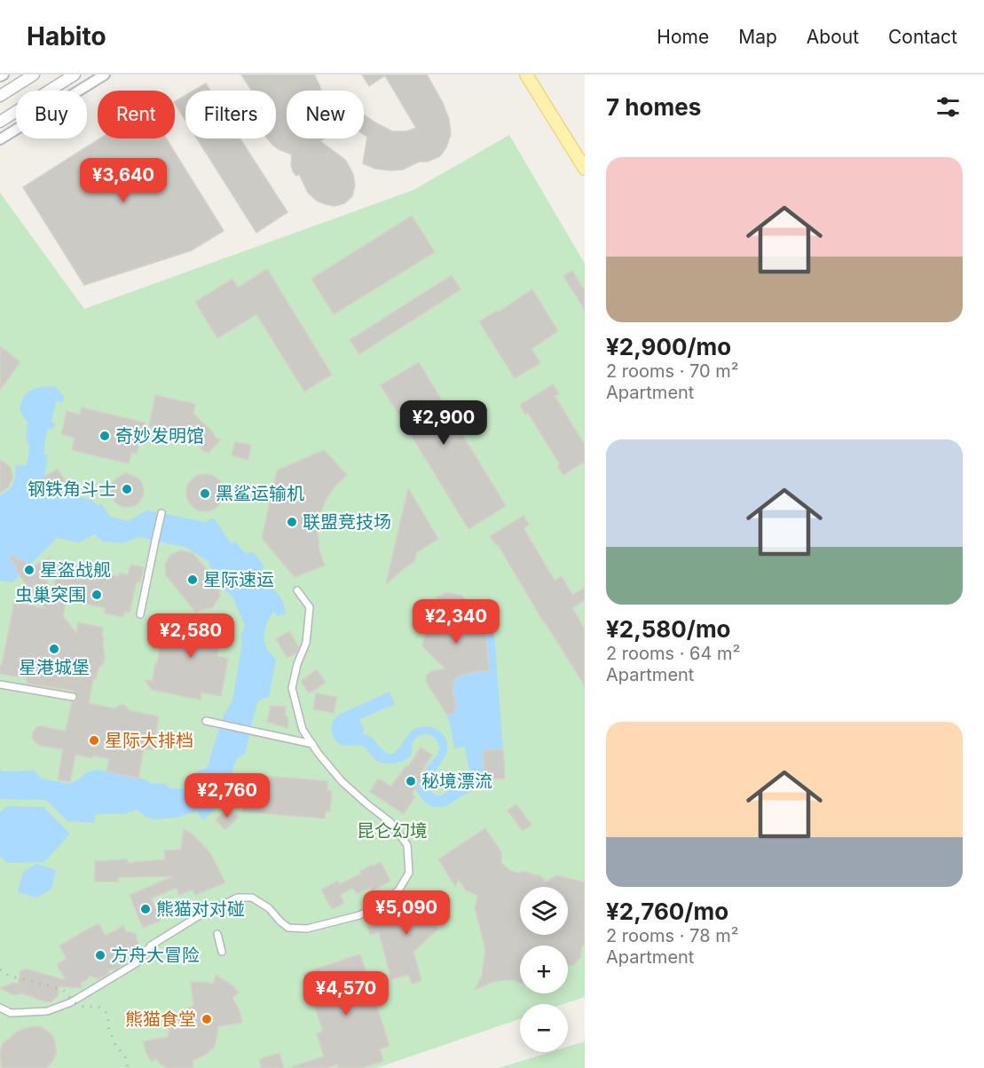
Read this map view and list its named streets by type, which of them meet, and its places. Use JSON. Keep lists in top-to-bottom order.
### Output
{
  "parks": ["昆仑幻境"],
  "places": [
    "奇妙发明馆",
    "钢铁角斗士",
    "黑鲨运输机",
    "联盟竞技场",
    "星盗战舰",
    "星际速运",
    "虫巢突围",
    "星港城堡",
    "星际大排档",
    "秘境漂流",
    "熊猫对对碰",
    "方舟大冒险",
    "熊猫食堂"
  ],
  "page": {
    "header": "Habito",
    "nav": [
      "Home",
      "Map",
      "About",
      "Contact"
    ],
    "heading": "7 homes",
    "chip": [
      "Buy",
      "Rent",
      "Filters",
      "New"
    ],
    "list": [
      {
        "name": "¥2,900/mo",
        "note": "2 rooms · 70 m² · Apartment"
      },
      {
        "name": "¥2,580/mo",
        "note": "2 rooms · 64 m² · Apartment"
      },
      {
        "name": "¥2,760/mo",
        "note": "2 rooms · 78 m² · Apartment"
      }
    ],
    "price": [
      "¥3,640",
      "¥2,900",
      "¥2,340",
      "¥2,580",
      "¥2,760",
      "¥5,090",
      "¥4,570"
    ],
    "map_buttons": ["+", "−"]
  }
}
